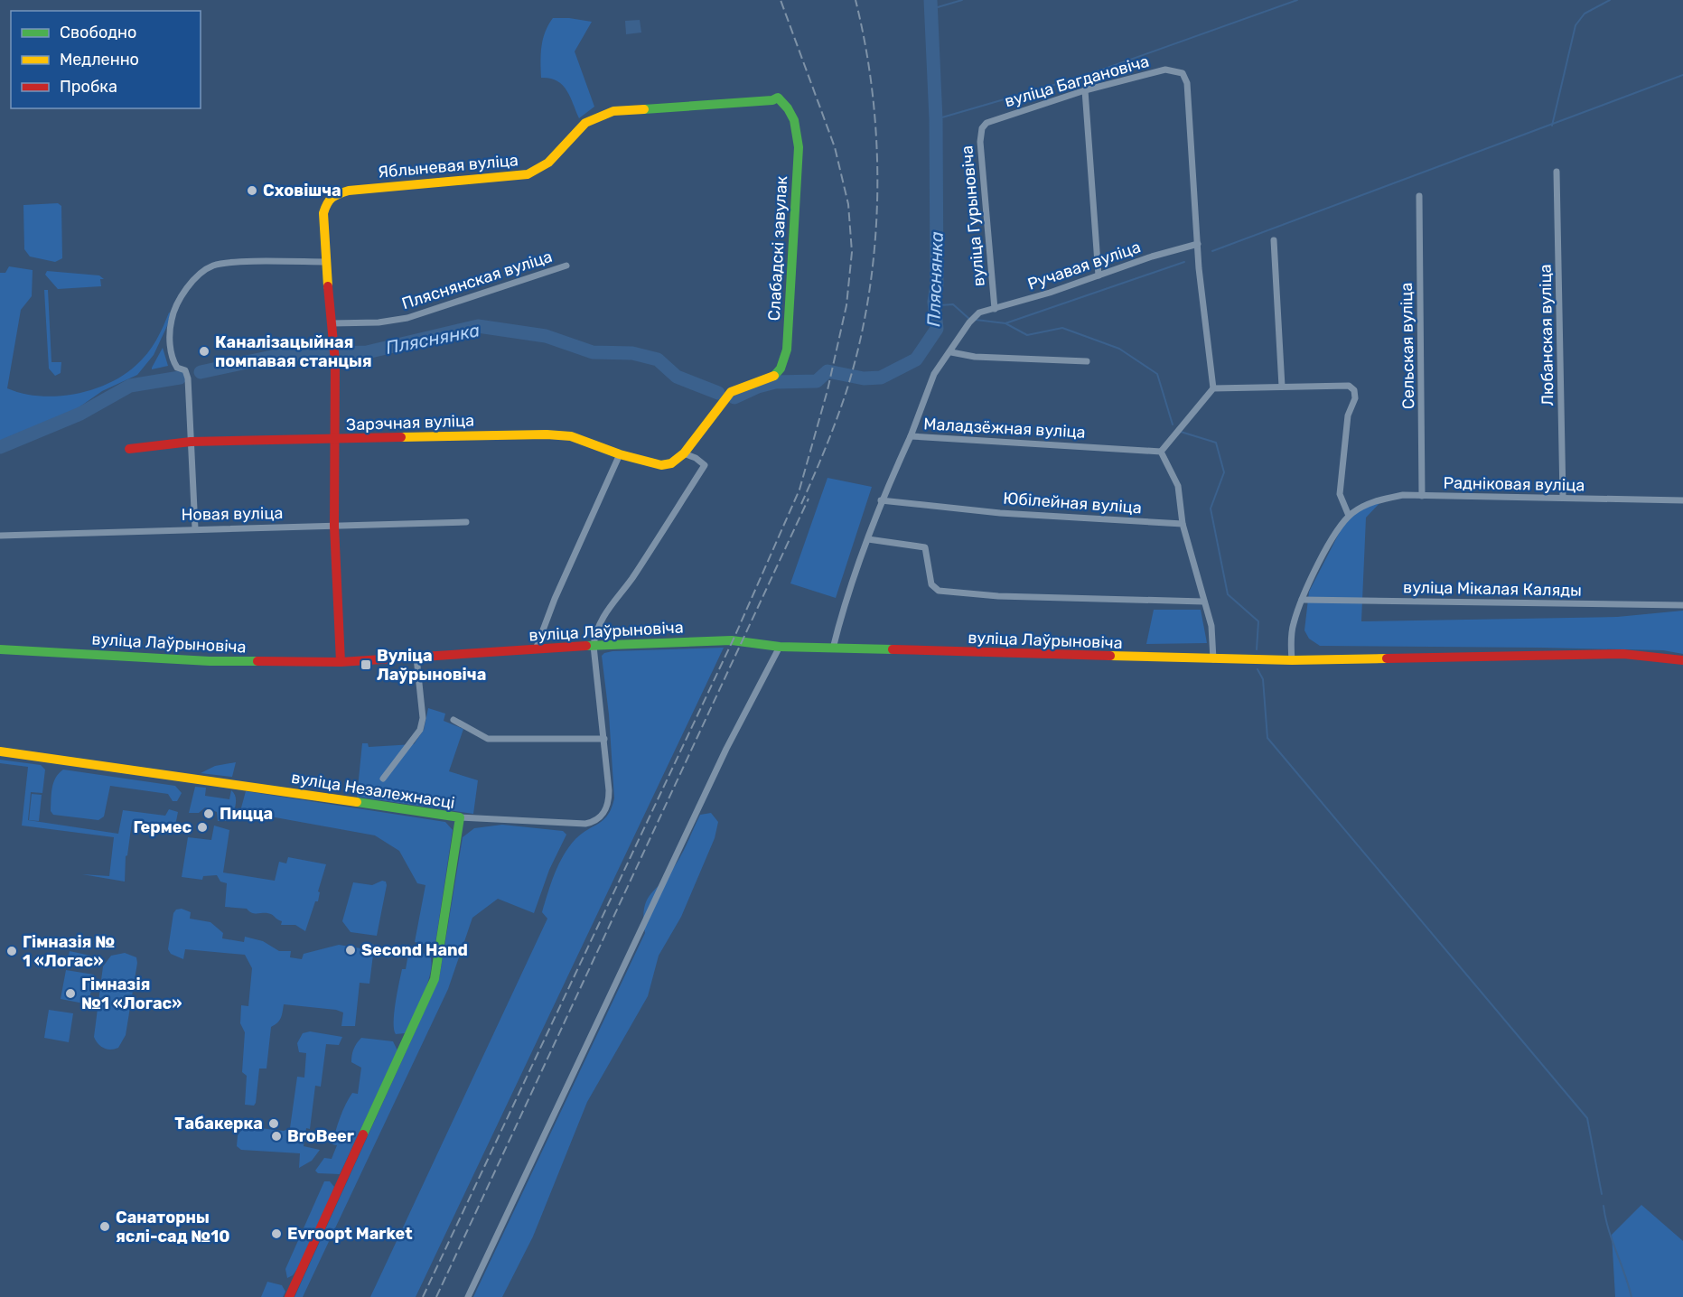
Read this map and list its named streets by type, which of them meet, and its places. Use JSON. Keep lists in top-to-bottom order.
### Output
{
  "streets": {
    "main road": [
      "Яблыневая вуліца",
      "Слабадскі завулак",
      "Зарэчная вуліца",
      "вуліца Лаўрыновіча",
      "вуліца Незалежнасці"
    ],
    "street": [
      "вуліца Багдановіча",
      "вуліца Гурыновіча",
      "Ручавая вуліца",
      "Пляснянская вуліца",
      "Любанская вуліца",
      "Сельская вуліца",
      "Маладзёжная вуліца",
      "Радніковая вуліца",
      "Юбілейная вуліца",
      "Новая вуліца",
      "вуліца Мікалая Каляды"
    ]
  },
  "crossings": [
    ["вуліца Багдановіча", "вуліца Гурыновіча"],
    ["вуліца Багдановіча", "Ручавая вуліца"],
    ["Яблыневая вуліца", "Слабадскі завулак"],
    ["Яблыневая вуліца", "Пляснянская вуліца"],
    ["Яблыневая вуліца", "Зарэчная вуліца"],
    ["Яблыневая вуліца", "Новая вуліца"],
    ["Яблыневая вуліца", "вуліца Лаўрыновіча"],
    ["вуліца Гурыновіча", "Ручавая вуліца"],
    ["Слабадскі завулак", "Зарэчная вуліца"],
    ["Ручавая вуліца", "Маладзёжная вуліца"],
    ["Любанская вуліца", "Радніковая вуліца"],
    ["Сельская вуліца", "Радніковая вуліца"]
  ],
  "water": ["Пляснянка"],
  "places": {
    "other": [
      "Сховішча",
      "Каналізацыйная помпавая станцыя",
      "Пицца",
      "Гермес",
      "Second Hand",
      "Гімназія № 1 «Логас»",
      "Гімназія №1 «Логас»",
      "Табакерка",
      "BroBeer",
      "Санаторны яслі-сад №10",
      "Evroopt Market"
    ],
    "transit": ["Вуліца Лаўрыновіча"]
  },
  "legend": ["Свободно", "Медленно", "Пробка"]
}
